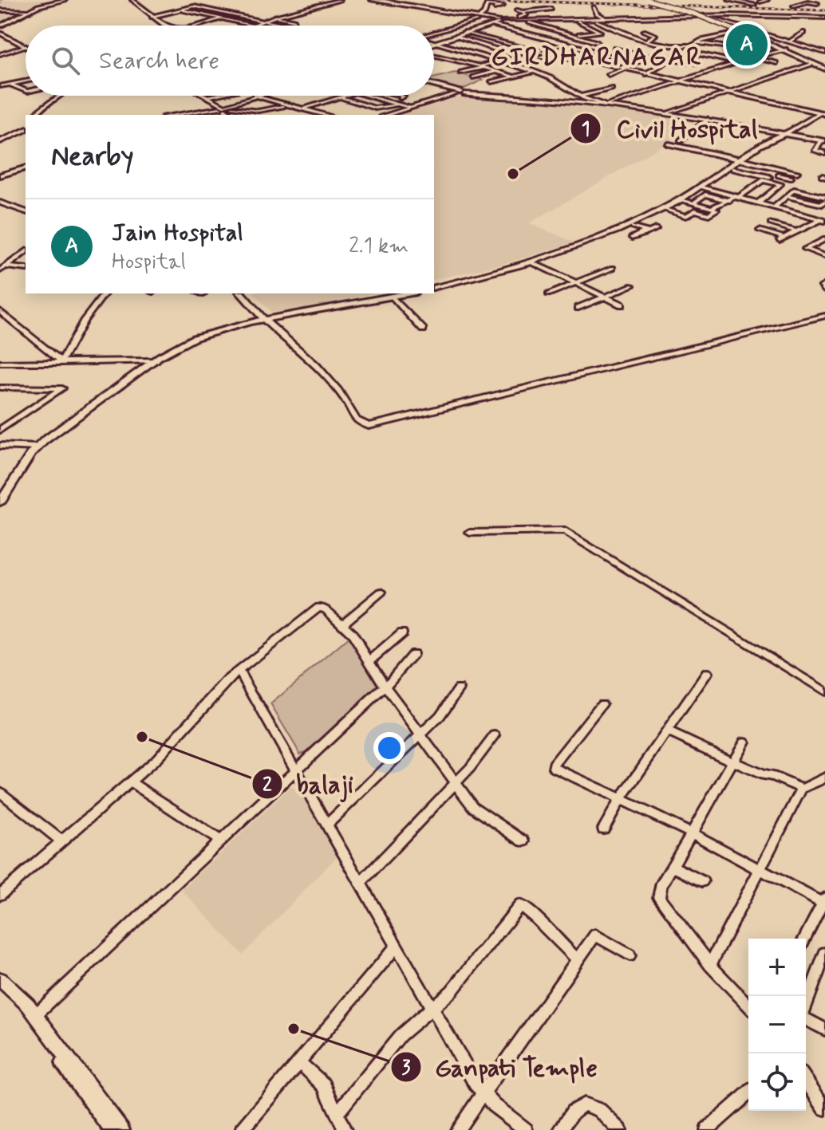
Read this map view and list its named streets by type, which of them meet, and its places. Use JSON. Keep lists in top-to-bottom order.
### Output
{
  "districts": ["GIRDHARNAGAR"],
  "places": ["Civil Hospital", "balaji", "Ganpati Temple"],
  "page": {
    "pins": "A",
    "search": "Search here",
    "heading": "Nearby",
    "list": [
      {
        "mark": "A",
        "name": "Jain Hospital",
        "note": "Hospital",
        "value": "2.1 km"
      }
    ],
    "map_buttons": ["+", "−"]
  }
}
